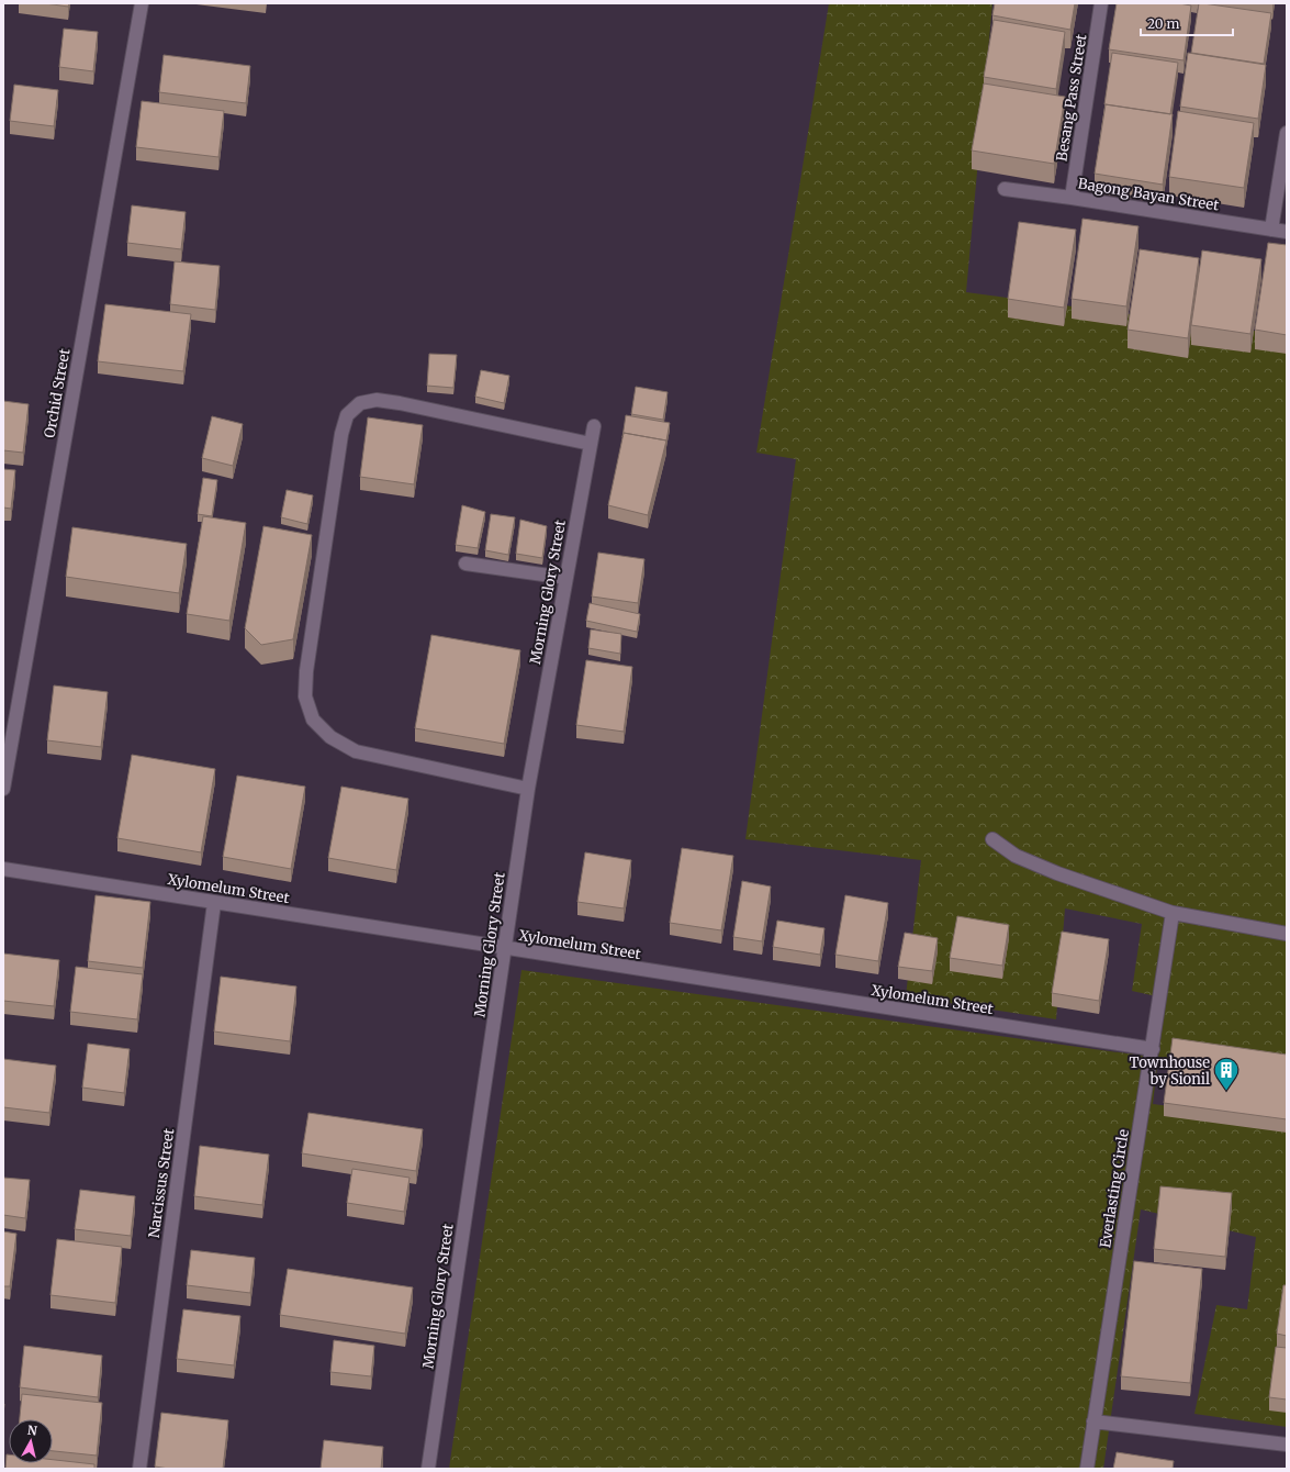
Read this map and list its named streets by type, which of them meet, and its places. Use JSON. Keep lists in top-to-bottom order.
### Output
{
  "streets": {
    "street": [
      "Besang Pass Street",
      "Bagong Bayan Street",
      "Orchid Street",
      "Morning Glory Street",
      "Xylomelum Street",
      "Narcissus Street",
      "Everlasting Circle"
    ]
  },
  "crossings": [
    ["Besang Pass Street", "Bagong Bayan Street"],
    ["Morning Glory Street", "Xylomelum Street"],
    ["Xylomelum Street", "Narcissus Street"],
    ["Xylomelum Street", "Everlasting Circle"]
  ],
  "places": {
    "building": ["Townhouse by Sionil"]
  },
  "scale_bar": "20 m",
  "north": "top"
}
